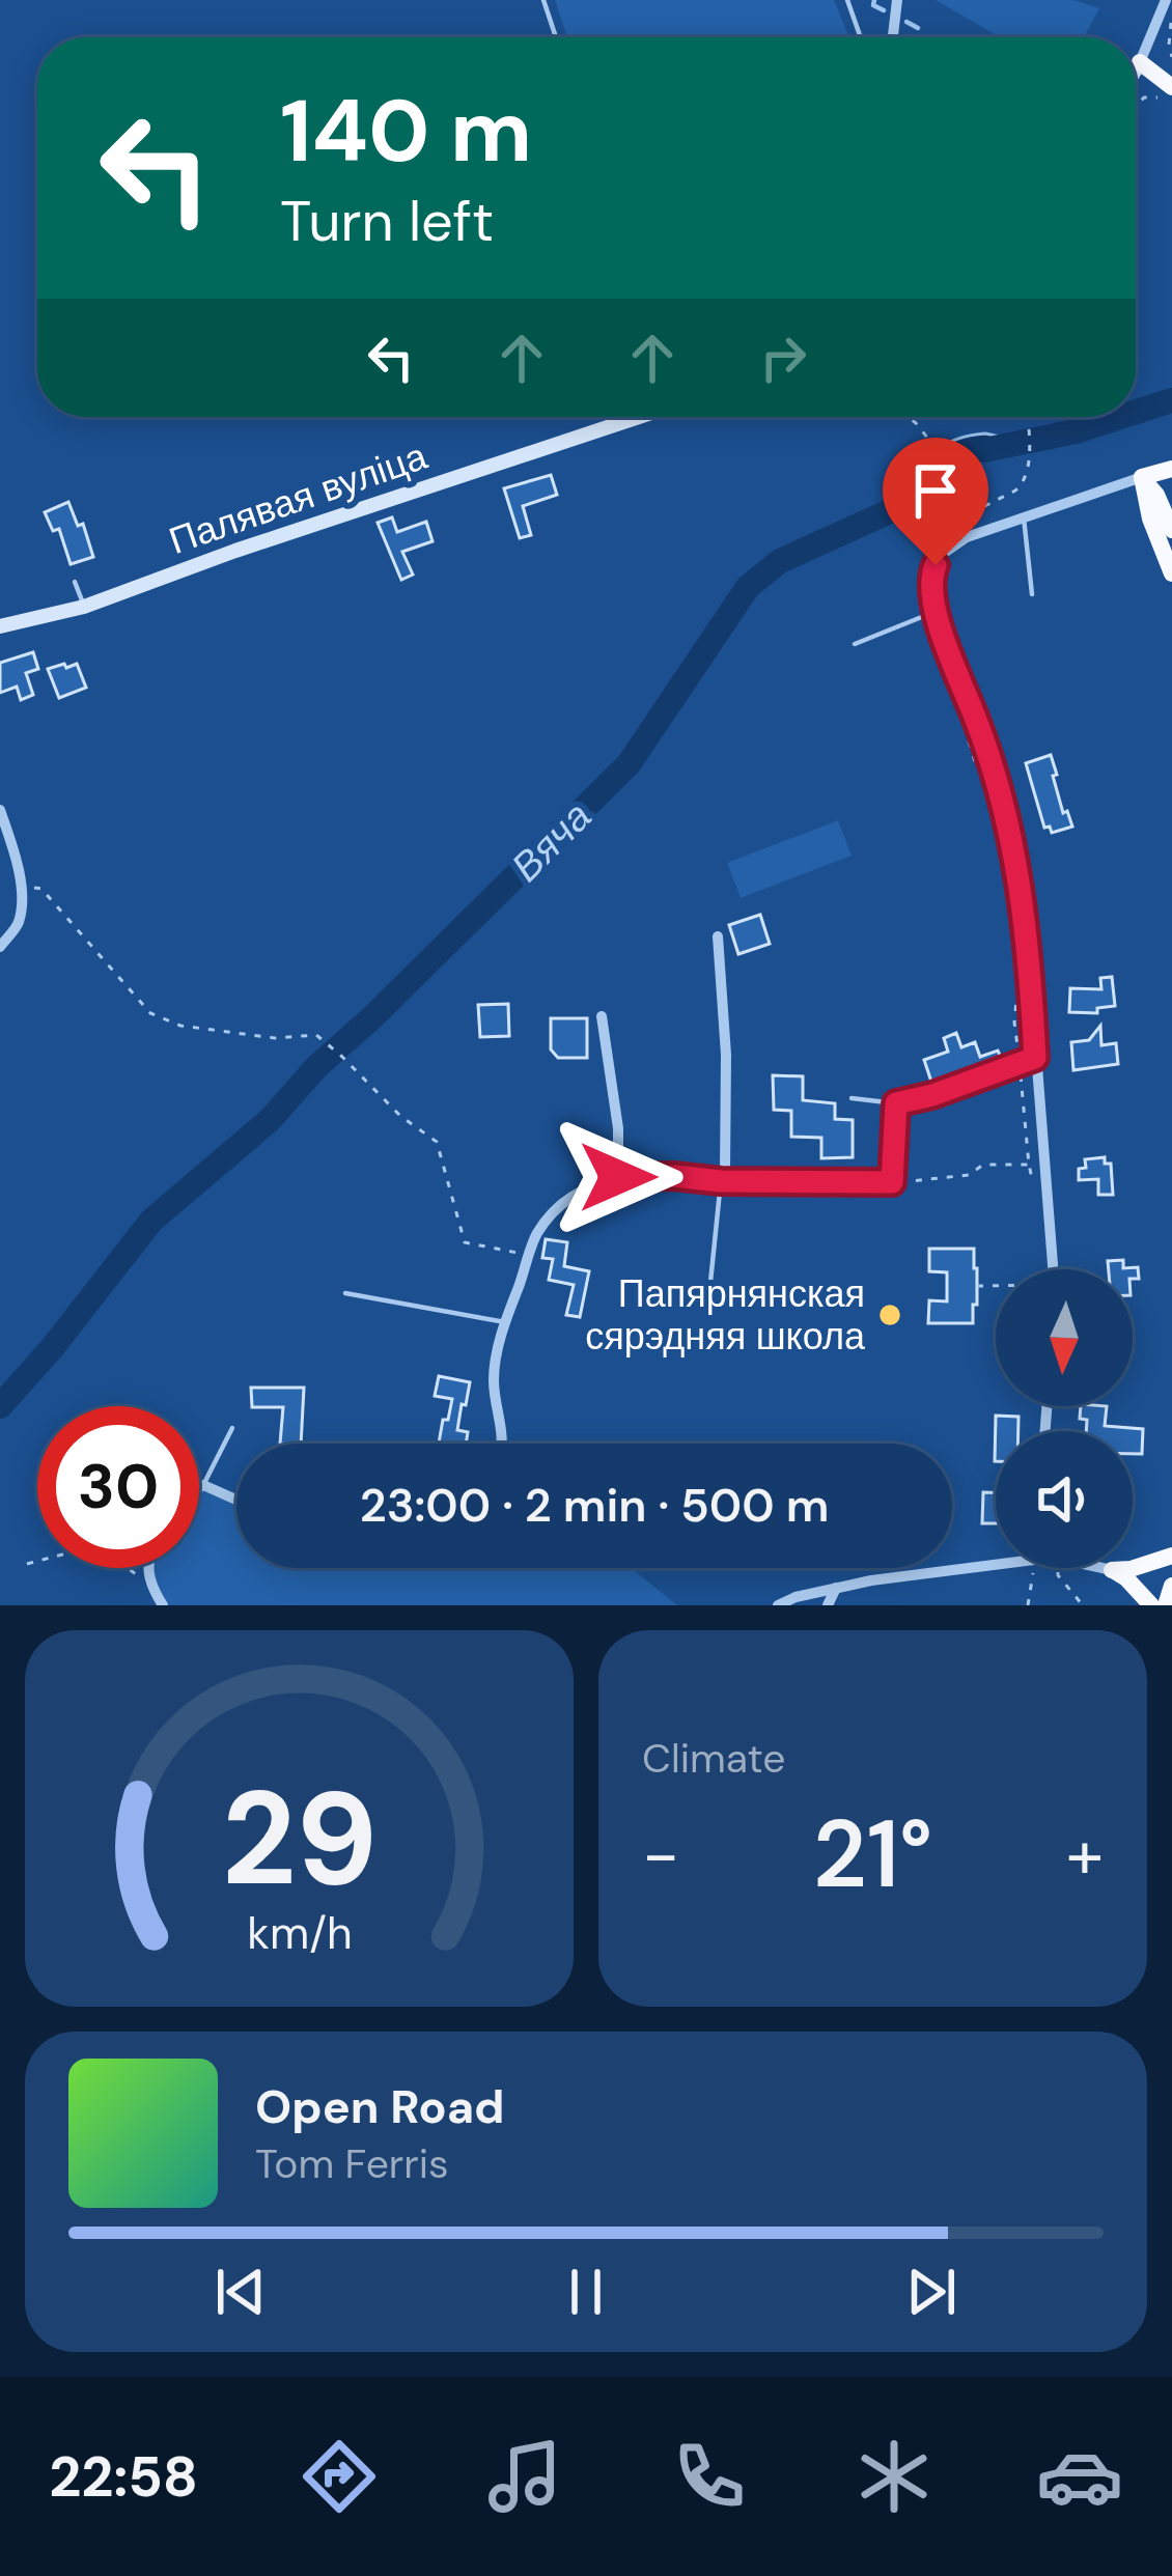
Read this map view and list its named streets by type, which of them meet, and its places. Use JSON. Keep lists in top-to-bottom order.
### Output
{
  "streets": {
    "main road": ["Палявая вуліца"]
  },
  "water": ["Вяча"],
  "places": ["Папярнянская сярэдняя школа"],
  "north": "bottom",
  "page": {
    "turn": ["140 m", "Turn left"],
    "limit": "30",
    "trip": "23:00 · 2 min · 500 m",
    "tile": "Climate",
    "heat": ["−", "21°", "+"],
    "song": ["Open Road", "Tom Ferris"],
    "tabs": "22:58",
    "gauge": ["29", "km/h"]
  }
}
